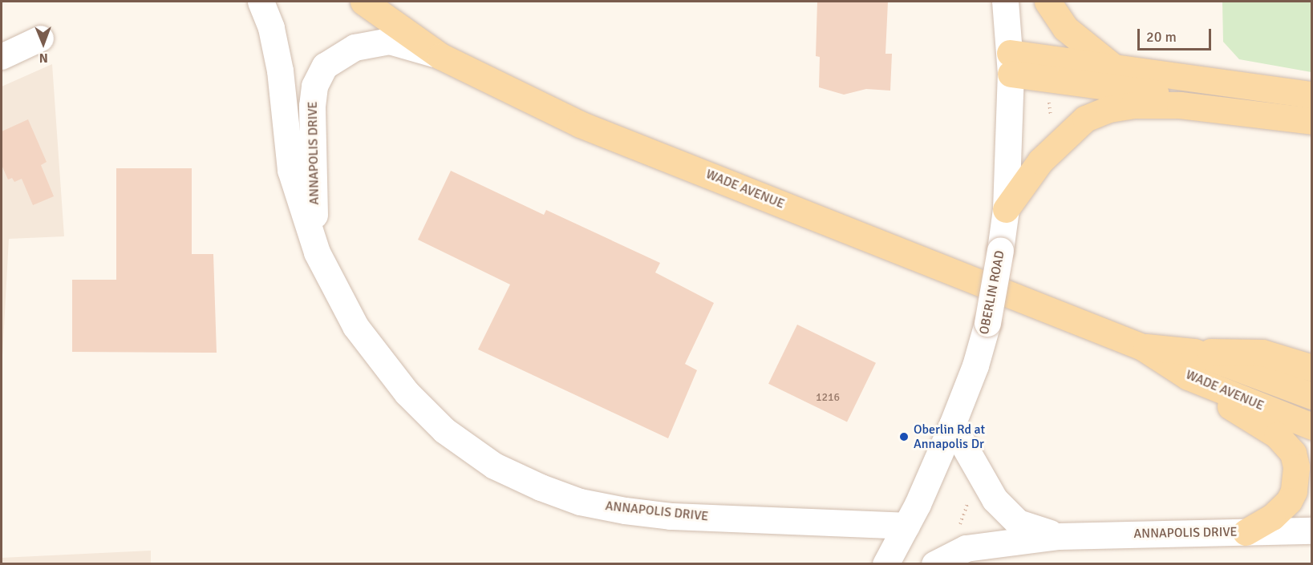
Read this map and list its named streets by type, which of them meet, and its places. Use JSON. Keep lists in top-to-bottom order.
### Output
{
  "streets": {
    "main road": ["ANNAPOLIS DRIVE", "WADE AVENUE", "OBERLIN ROAD"]
  },
  "crossings": [
    ["ANNAPOLIS DRIVE", "WADE AVENUE"],
    ["ANNAPOLIS DRIVE", "OBERLIN ROAD"]
  ],
  "places": ["Oberlin Rd at Annapolis Dr"],
  "house_numbers": ["1216"],
  "scale_bar": "20 m",
  "north": "bottom"
}
